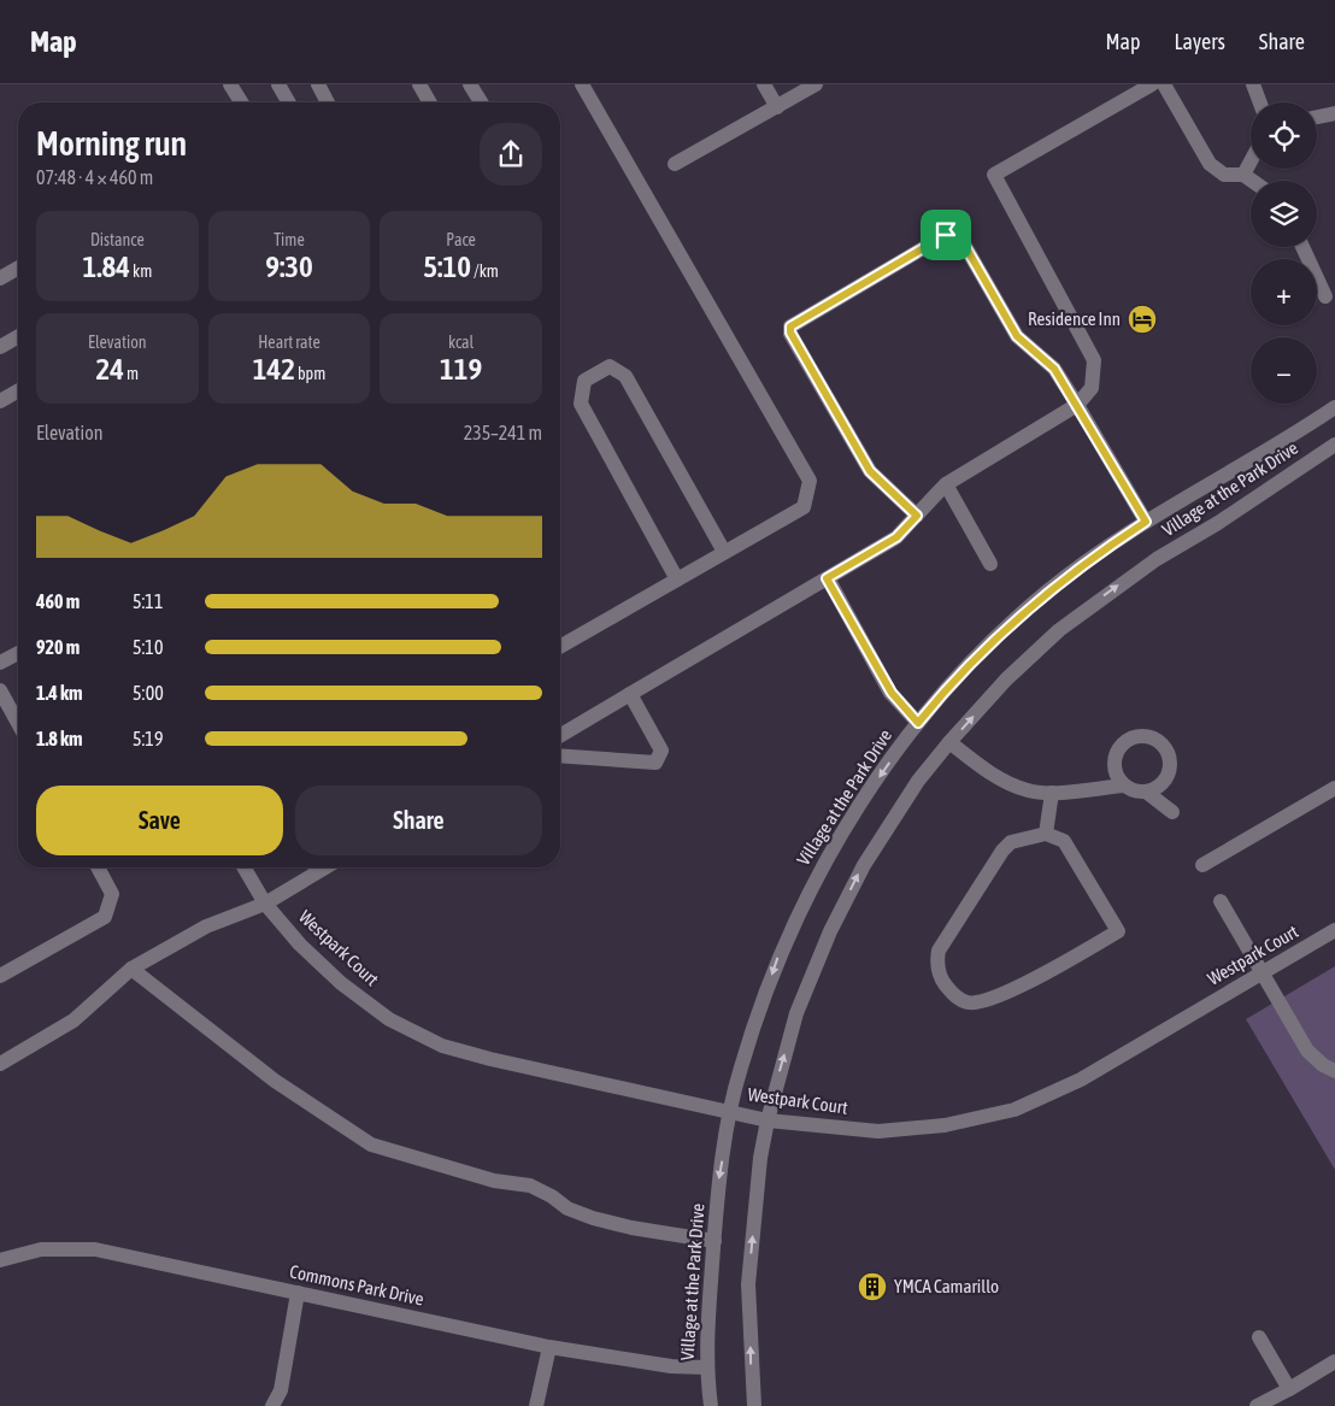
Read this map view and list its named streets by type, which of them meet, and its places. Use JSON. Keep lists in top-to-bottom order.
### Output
{
  "streets": {
    "street": ["Village at the Park Drive", "Westpark Court", "Commons Park Drive"]
  },
  "crossings": [
    ["Village at the Park Drive", "Westpark Court"],
    ["Village at the Park Drive", "Commons Park Drive"]
  ],
  "places": {
    "hotel": ["Residence Inn"],
    "building": ["YMCA Camarillo"]
  },
  "page": {
    "header": "Map",
    "nav": ["Map", "Layers", "Share"],
    "map_buttons": ["+", "−"],
    "heading": ["Morning run", "07:48 · 4 × 460 m"],
    "stats": [
      ["Distance", "1.84 km"],
      ["Time", "9:30"],
      ["Pace", "5:10 /km"],
      ["Elevation", "24 m"],
      ["Heart rate", "142 bpm"],
      ["kcal", "119"]
    ],
    "chart": ["Elevation", "235–241 m"],
    "list": [
      {
        "name": "460 m",
        "note": "5:11"
      },
      {
        "name": "920 m",
        "note": "5:10"
      },
      {
        "name": "1.4 km",
        "note": "5:00"
      },
      {
        "name": "1.8 km",
        "note": "5:19"
      }
    ],
    "buttons": ["Save", "Share"]
  }
}
